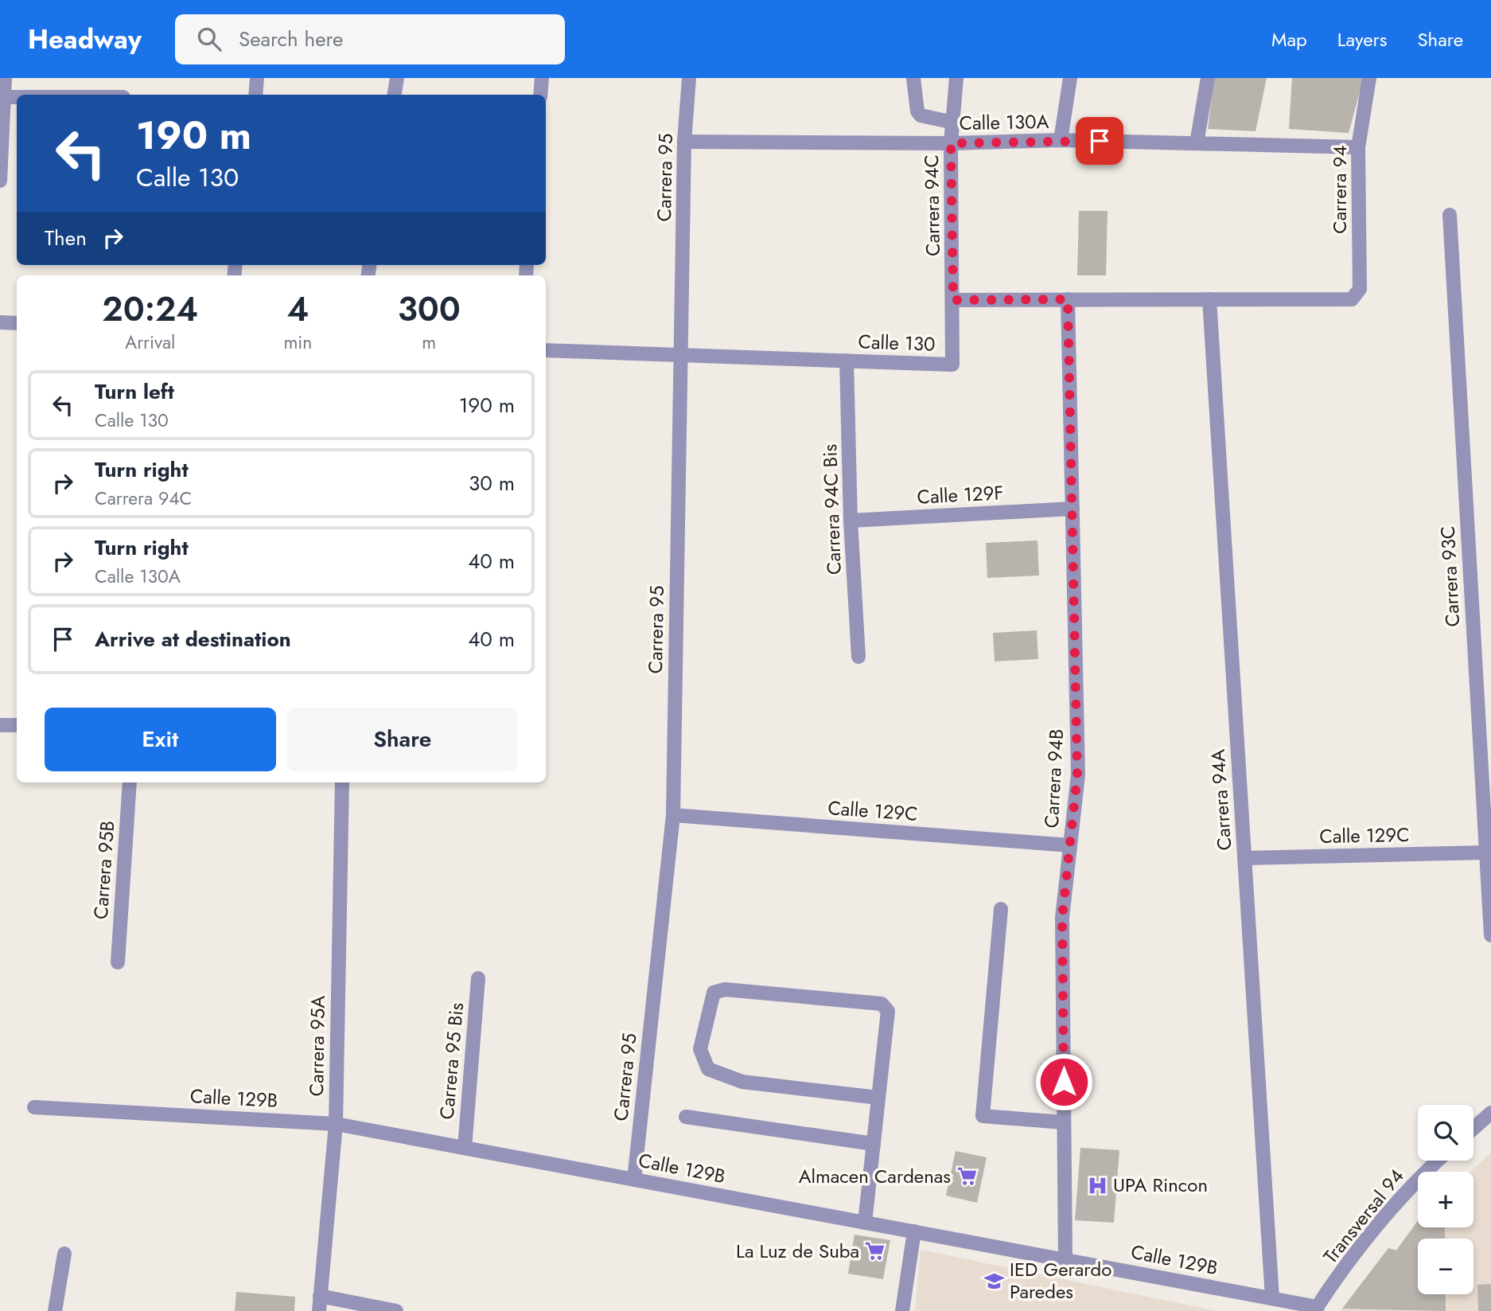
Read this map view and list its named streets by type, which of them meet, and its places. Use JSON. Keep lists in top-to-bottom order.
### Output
{
  "streets": {
    "street": [
      "Calle 130A",
      "Carrera 95",
      "Carrera 94",
      "Carrera 94C",
      "Calle 130",
      "Calle 129F",
      "Carrera 94C Bis",
      "Carrera 93C",
      "Carrera 94B",
      "Carrera 94A",
      "Calle 129C",
      "Carrera 95B",
      "Carrera 95A",
      "Carrera 95 Bis",
      "Calle 129B",
      "Transversal 94"
    ]
  },
  "crossings": [
    ["Calle 130A", "Carrera 95"],
    ["Calle 130A", "Carrera 94"],
    ["Calle 130A", "Carrera 94C"],
    ["Carrera 95", "Calle 130"],
    ["Carrera 95", "Calle 129C"],
    ["Carrera 95", "Calle 129B"],
    ["Carrera 94", "Carrera 94A"],
    ["Carrera 94C", "Calle 130"],
    ["Calle 130", "Carrera 94C Bis"],
    ["Calle 129F", "Carrera 94C Bis"],
    ["Calle 129F", "Carrera 94B"],
    ["Carrera 93C", "Calle 129C"],
    ["Carrera 94B", "Calle 129C"],
    ["Carrera 94B", "Calle 129B"],
    ["Carrera 94A", "Calle 129C"],
    ["Carrera 94A", "Calle 129B"],
    ["Carrera 95A", "Calle 129B"],
    ["Carrera 95 Bis", "Calle 129B"],
    ["Calle 129B", "Transversal 94"]
  ],
  "places": {
    "supermarket": ["Almacen Cardenas", "La Luz de Suba"],
    "hospital": ["UPA Rincon"],
    "school or university": ["IED Gerardo Paredes"]
  },
  "page": {
    "header": "Headway",
    "search": "Search here",
    "nav": ["Map", "Layers", "Share"],
    "turn": ["190 m", "Calle 130"],
    "then": "Then",
    "eta": [
      "20:24",
      "Arrival",
      "4",
      "min",
      "300",
      "m"
    ],
    "list": [
      {
        "name": "Turn left",
        "note": "Calle 130",
        "value": "190 m"
      },
      {
        "name": "Turn right",
        "note": "Carrera 94C",
        "value": "30 m"
      },
      {
        "name": "Turn right",
        "note": "Calle 130A",
        "value": "40 m"
      },
      {
        "name": "Arrive at destination",
        "value": "40 m"
      }
    ],
    "buttons": ["Exit", "Share"],
    "map_buttons": ["+", "−"]
  }
}
